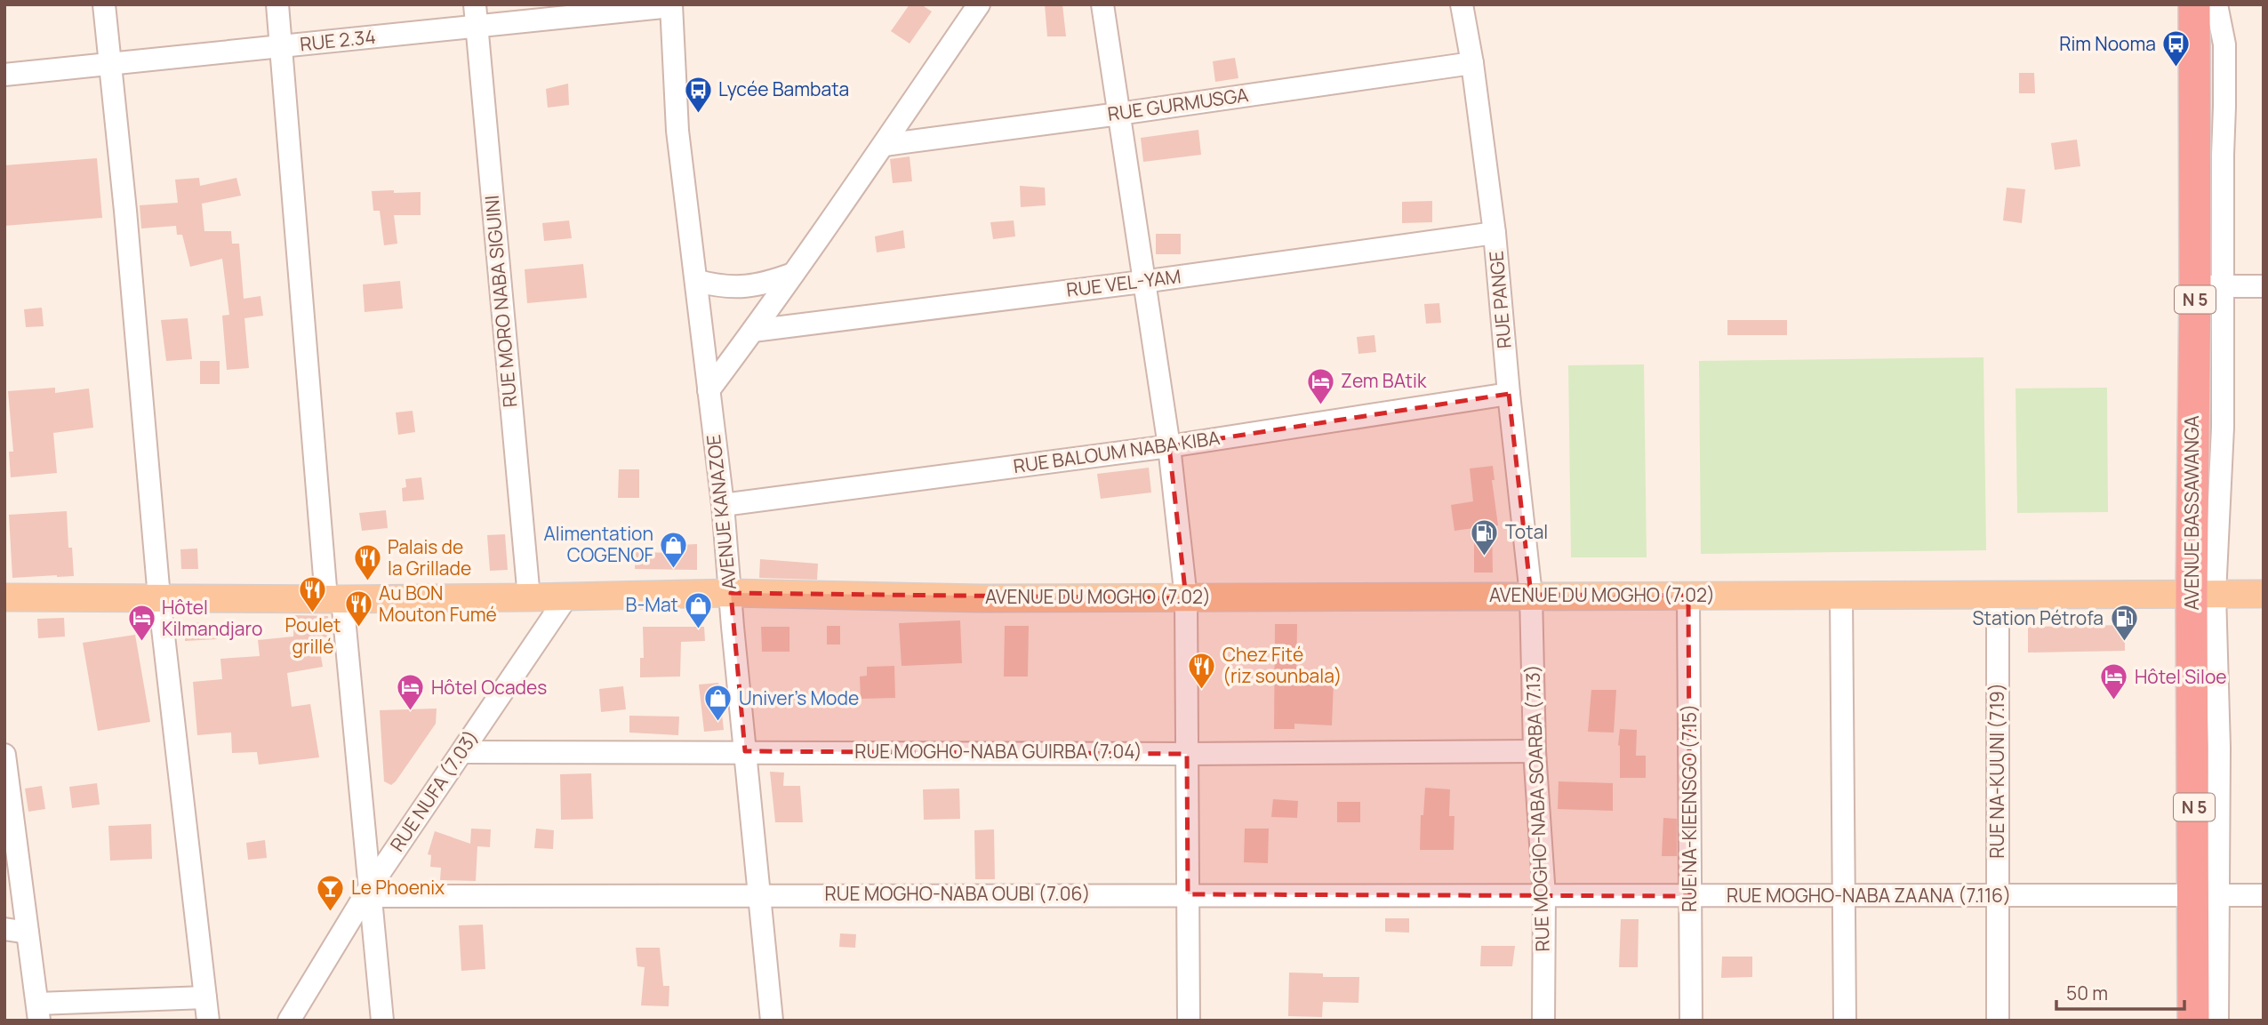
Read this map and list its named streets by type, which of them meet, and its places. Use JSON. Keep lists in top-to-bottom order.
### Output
{
  "streets": {
    "highway": ["N 5", "AVENUE BASSAWANGA"],
    "main road": ["AVENUE DU MOGHO (7.02)"],
    "street": [
      "RUE 2.34",
      "RUE GURMUSGA",
      "RUE VEL-YAM",
      "RUE PANGE",
      "RUE MORO NABA SIGUINI",
      "RUE BALOUM NABA KIBA",
      "AVENUE KANAZOE",
      "RUE MOGHO-NABA GUIRBA (7.04)",
      "RUE NA-KUUNI (7.19)",
      "RUE NUFA (7.03)",
      "RUE MOGHO-NABA SOARBA (7.13)",
      "RUE NA-KIEENSGO (7.15)",
      "RUE MOGHO-NABA OUBI (7.06)",
      "RUE MOGHO-NABA ZAANA (7.116)"
    ]
  },
  "crossings": [
    ["RUE 2.34", "RUE MORO NABA SIGUINI"],
    ["RUE 2.34", "AVENUE KANAZOE"],
    ["RUE GURMUSGA", "RUE PANGE"],
    ["RUE VEL-YAM", "RUE PANGE"],
    ["RUE PANGE", "RUE BALOUM NABA KIBA"],
    ["RUE PANGE", "AVENUE DU MOGHO (7.02)"],
    ["RUE PANGE", "RUE MOGHO-NABA SOARBA (7.13)"],
    ["RUE MORO NABA SIGUINI", "AVENUE DU MOGHO (7.02)"],
    ["RUE BALOUM NABA KIBA", "AVENUE KANAZOE"],
    ["AVENUE KANAZOE", "AVENUE DU MOGHO (7.02)"],
    ["AVENUE KANAZOE", "RUE MOGHO-NABA GUIRBA (7.04)"],
    ["AVENUE KANAZOE", "RUE MOGHO-NABA OUBI (7.06)"],
    ["AVENUE BASSAWANGA", "AVENUE DU MOGHO (7.02)"],
    ["AVENUE BASSAWANGA", "RUE MOGHO-NABA ZAANA (7.116)"],
    ["AVENUE DU MOGHO (7.02)", "RUE NA-KUUNI (7.19)"],
    ["AVENUE DU MOGHO (7.02)", "RUE NUFA (7.03)"],
    ["AVENUE DU MOGHO (7.02)", "RUE MOGHO-NABA SOARBA (7.13)"],
    ["AVENUE DU MOGHO (7.02)", "RUE NA-KIEENSGO (7.15)"],
    ["RUE MOGHO-NABA GUIRBA (7.04)", "RUE NUFA (7.03)"],
    ["RUE MOGHO-NABA GUIRBA (7.04)", "RUE MOGHO-NABA SOARBA (7.13)"],
    ["RUE NA-KUUNI (7.19)", "RUE MOGHO-NABA ZAANA (7.116)"],
    ["RUE NUFA (7.03)", "RUE MOGHO-NABA OUBI (7.06)"],
    ["RUE MOGHO-NABA SOARBA (7.13)", "RUE MOGHO-NABA OUBI (7.06)"],
    ["RUE MOGHO-NABA SOARBA (7.13)", "RUE MOGHO-NABA ZAANA (7.116)"],
    ["RUE NA-KIEENSGO (7.15)", "RUE MOGHO-NABA ZAANA (7.116)"],
    ["RUE MOGHO-NABA OUBI (7.06)", "RUE MOGHO-NABA ZAANA (7.116)"]
  ],
  "places": {
    "bus stop": ["Rim Nooma", "Lycée Bambata"],
    "hotel": [
      "Zem BAtik",
      "Hôtel Kilmandjaro",
      "Hôtel Siloe",
      "Hôtel Ocades"
    ],
    "fuel station": ["Total", "Station Pétrofa"],
    "shop": ["Alimentation COGENOF", "B-Mat", "Univer's Mode"],
    "restaurant": [
      "Palais de la Grillade",
      "Poulet grillé",
      "Au BON Mouton Fumé",
      "Chez Fité (riz sounbala)"
    ],
    "bar": ["Le Phoenix"]
  },
  "scale_bar": "50 m"
}
